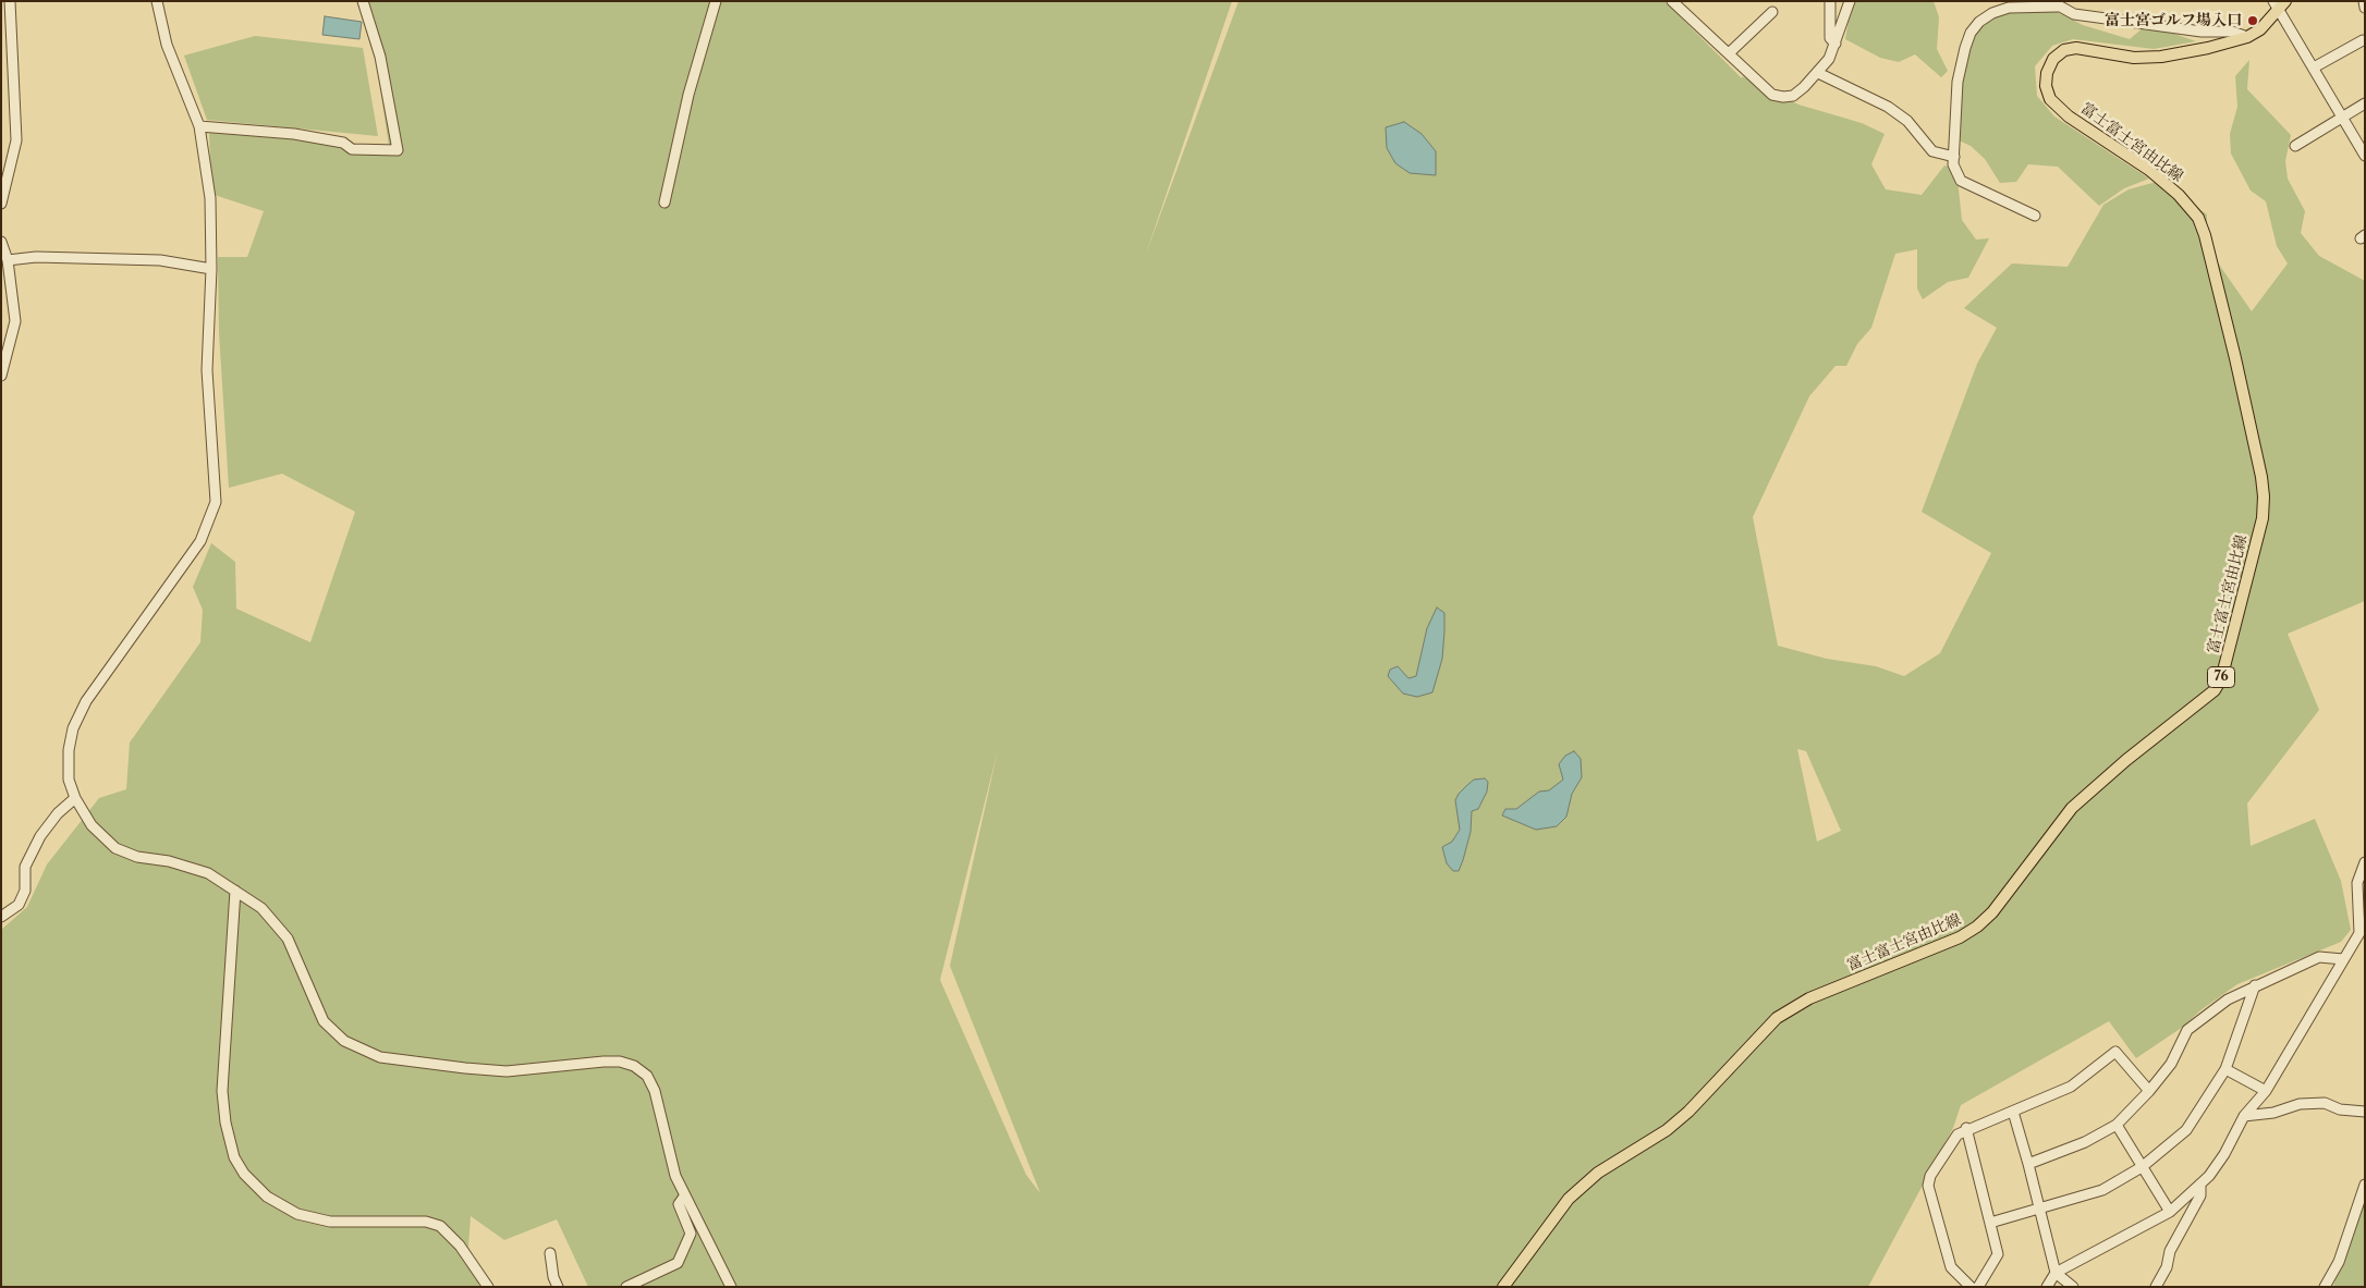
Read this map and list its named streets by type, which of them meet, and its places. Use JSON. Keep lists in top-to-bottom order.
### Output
{
  "streets": {
    "main road": ["富士富士宮由比線", "76"]
  },
  "places": ["富士宮ゴルフ場入口"]
}
